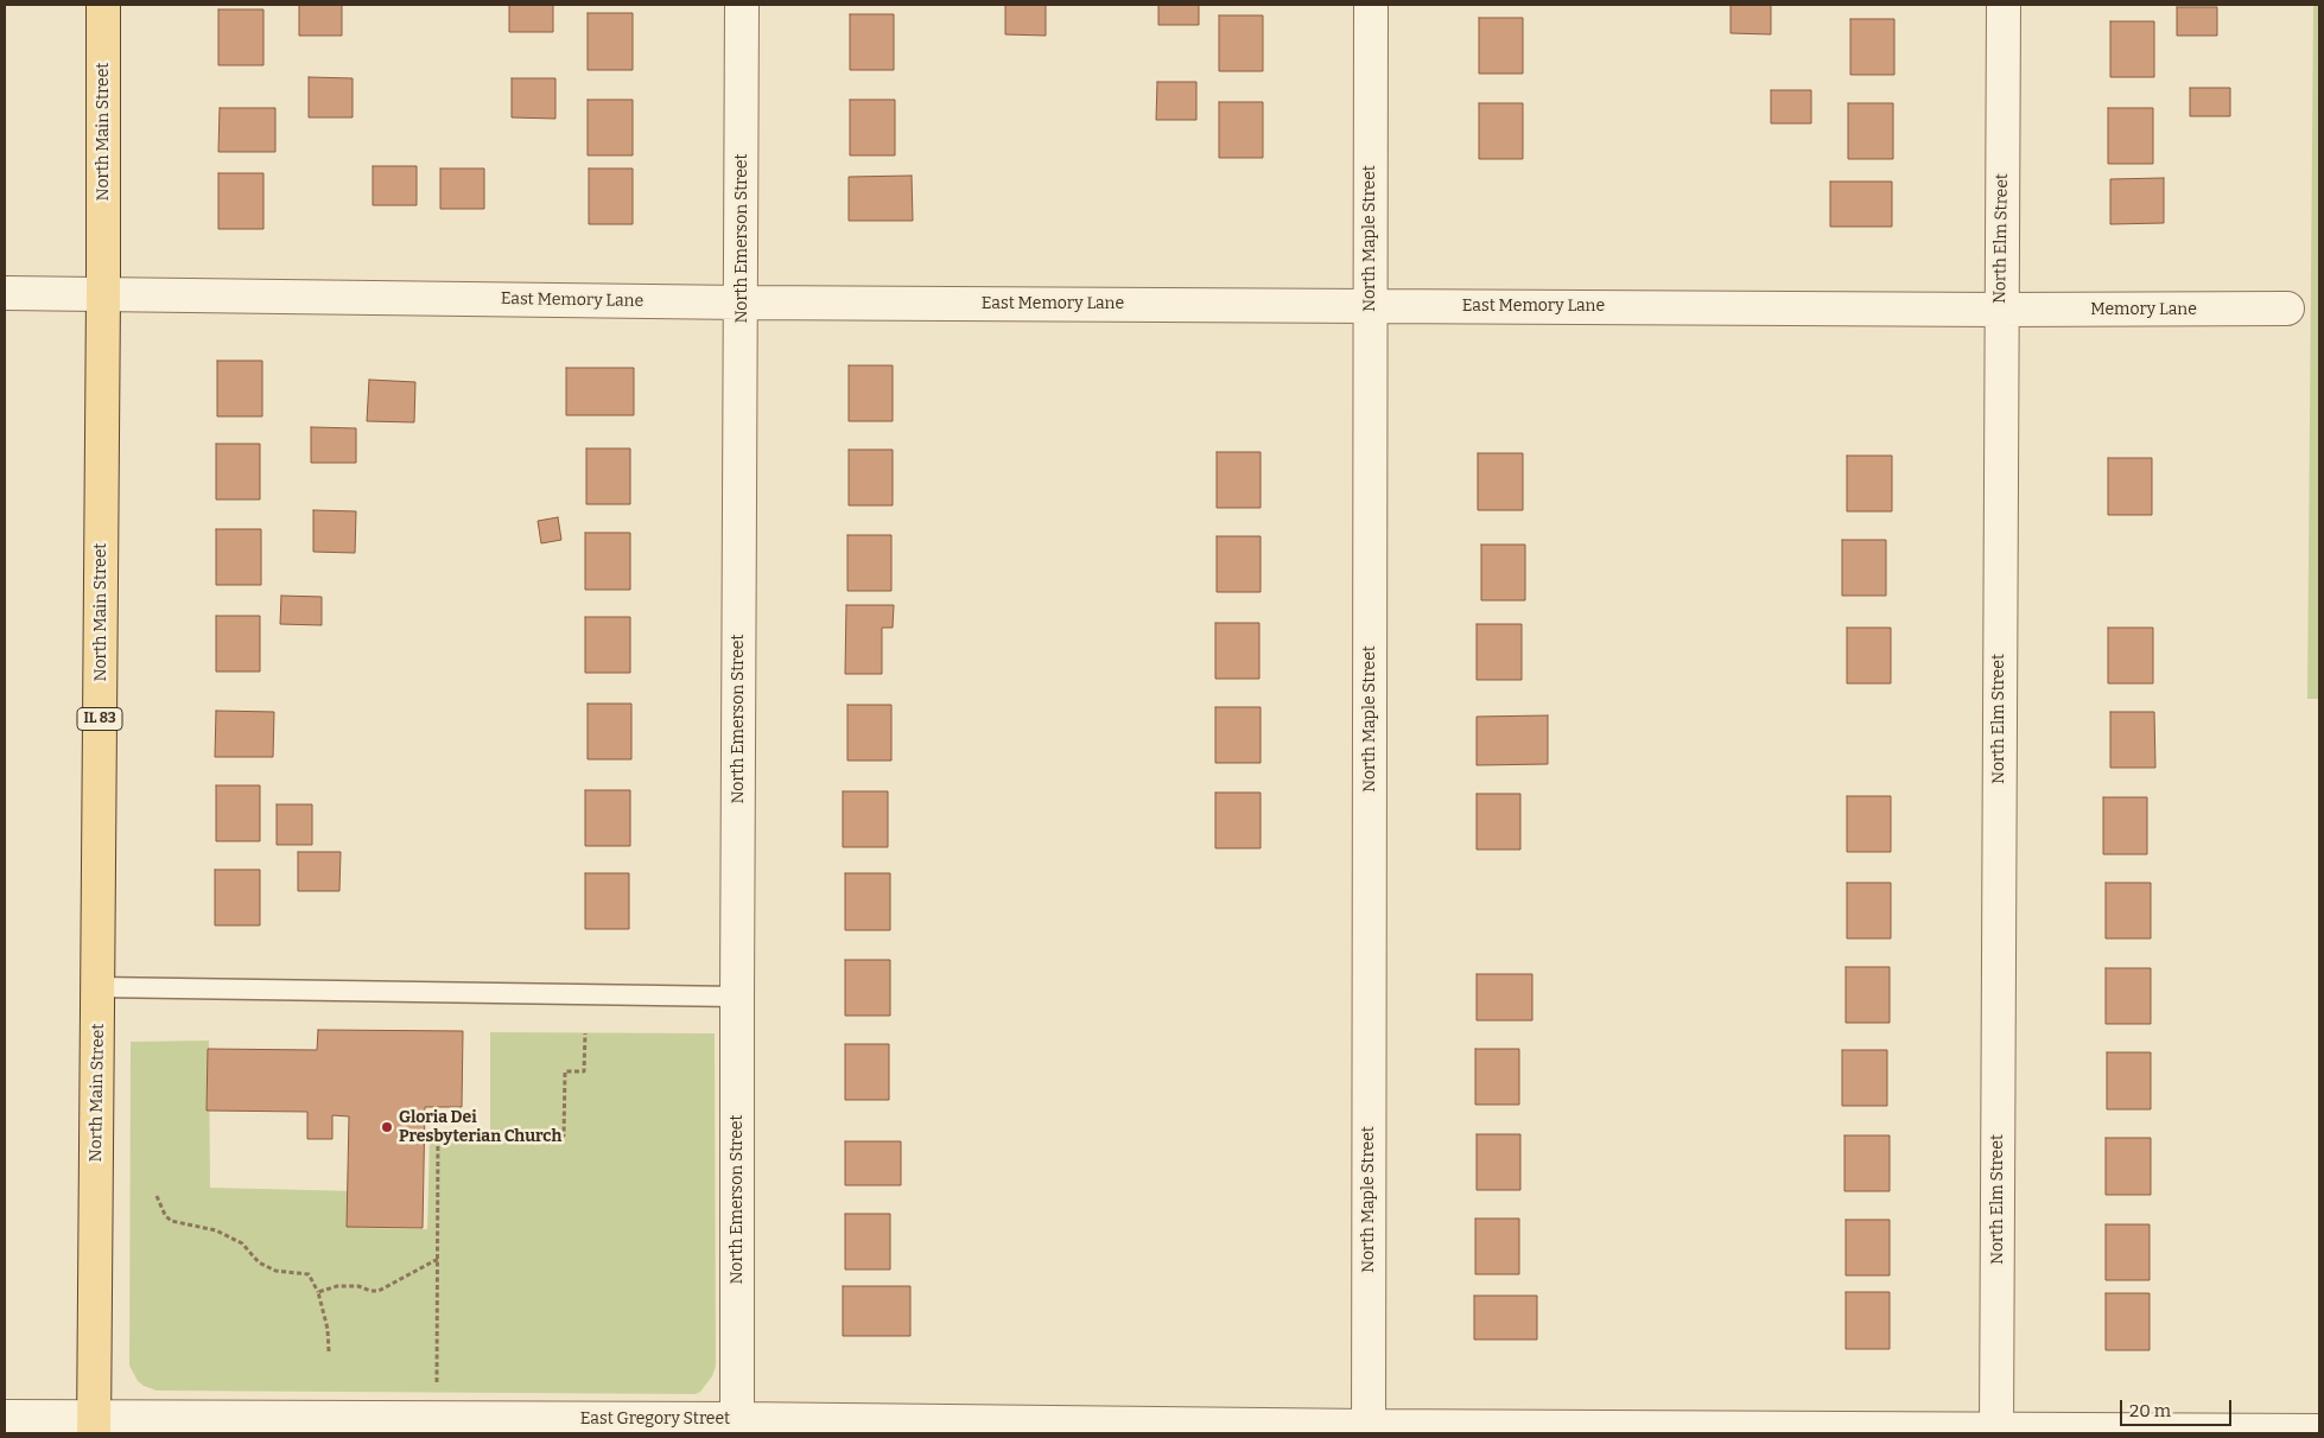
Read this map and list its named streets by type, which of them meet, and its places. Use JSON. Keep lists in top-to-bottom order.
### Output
{
  "streets": {
    "main road": ["North Main Street", "IL 83"],
    "street": [
      "North Emerson Street",
      "North Maple Street",
      "North Elm Street",
      "East Memory Lane",
      "Memory Lane",
      "East Gregory Street"
    ]
  },
  "crossings": [
    ["North Main Street", "East Memory Lane"],
    ["North Main Street", "East Gregory Street"],
    ["North Emerson Street", "East Memory Lane"],
    ["North Emerson Street", "East Gregory Street"],
    ["North Maple Street", "East Memory Lane"],
    ["North Maple Street", "East Gregory Street"],
    ["North Elm Street", "East Memory Lane"],
    ["North Elm Street", "Memory Lane"],
    ["North Elm Street", "East Gregory Street"],
    ["East Memory Lane", "Memory Lane"]
  ],
  "places": ["Gloria Dei Presbyterian Church"],
  "scale_bar": "20 m"
}
